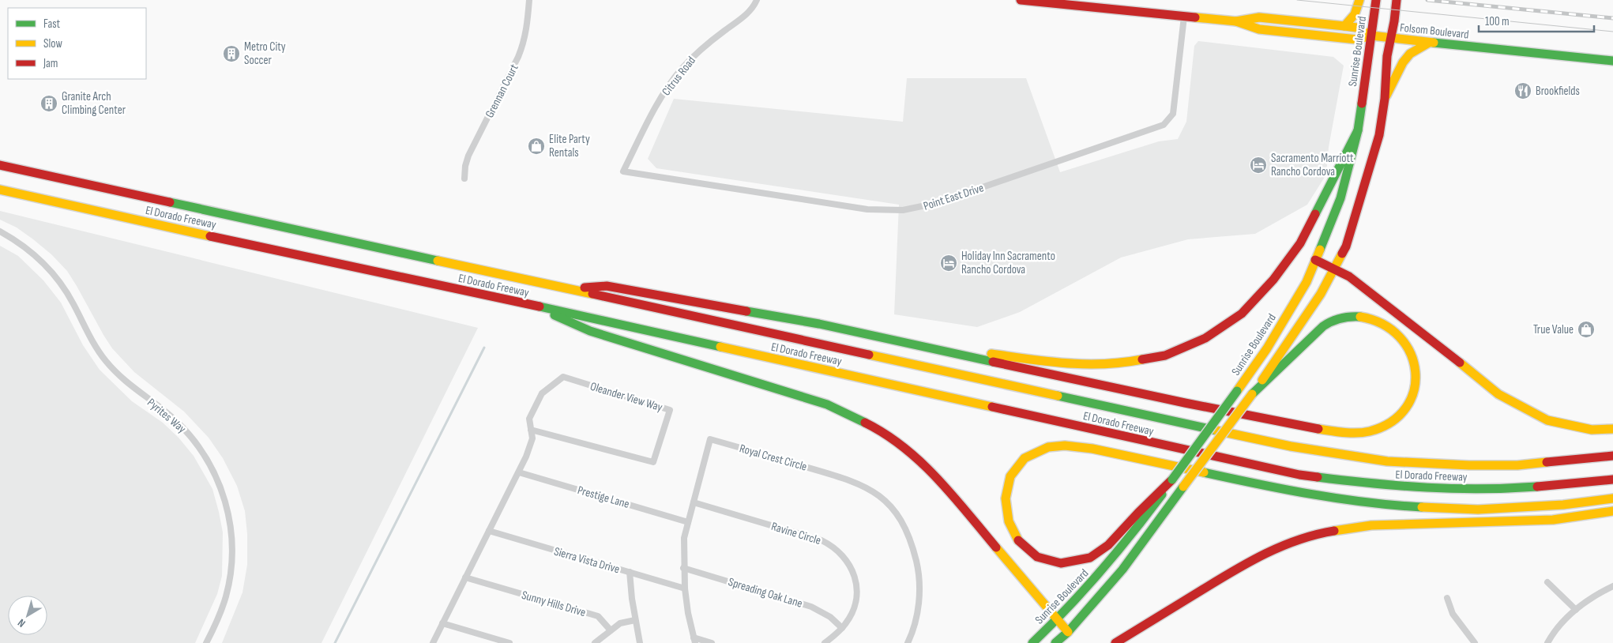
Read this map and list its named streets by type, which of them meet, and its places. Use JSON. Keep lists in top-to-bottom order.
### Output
{
  "streets": {
    "main road": ["Folsom Boulevard", "Sunrise Boulevard", "El Dorado Freeway"],
    "street": [
      "Citrus Road",
      "Grennan Court",
      "Point East Drive",
      "Oleander View Way",
      "Pyrites Way",
      "Royal Crest Circle",
      "Prestige Lane",
      "Ravine Circle",
      "Sierra Vista Drive",
      "Spreading Oak Lane",
      "Sunny Hills Drive"
    ]
  },
  "crossings": [
    ["Folsom Boulevard", "Sunrise Boulevard"],
    ["Folsom Boulevard", "Point East Drive"],
    ["Citrus Road", "Point East Drive"],
    ["Oleander View Way", "Prestige Lane"],
    ["Oleander View Way", "Sierra Vista Drive"],
    ["Oleander View Way", "Sunny Hills Drive"],
    ["Royal Crest Circle", "Prestige Lane"],
    ["Royal Crest Circle", "Ravine Circle"],
    ["Royal Crest Circle", "Sierra Vista Drive"],
    ["Royal Crest Circle", "Spreading Oak Lane"],
    ["Ravine Circle", "Spreading Oak Lane"]
  ],
  "places": {
    "building": ["Metro City Soccer", "Granite Arch Climbing Center"],
    "restaurant": ["Brookfields"],
    "shop": ["Elite Party Rentals", "True Value"],
    "hotel": ["Sacramento Marriott Rancho Cordova", "Holiday Inn Sacramento Rancho Cordova"]
  },
  "legend": ["Fast", "Slow", "Jam"],
  "scale_bar": "100 m",
  "north": "bottom left"
}
